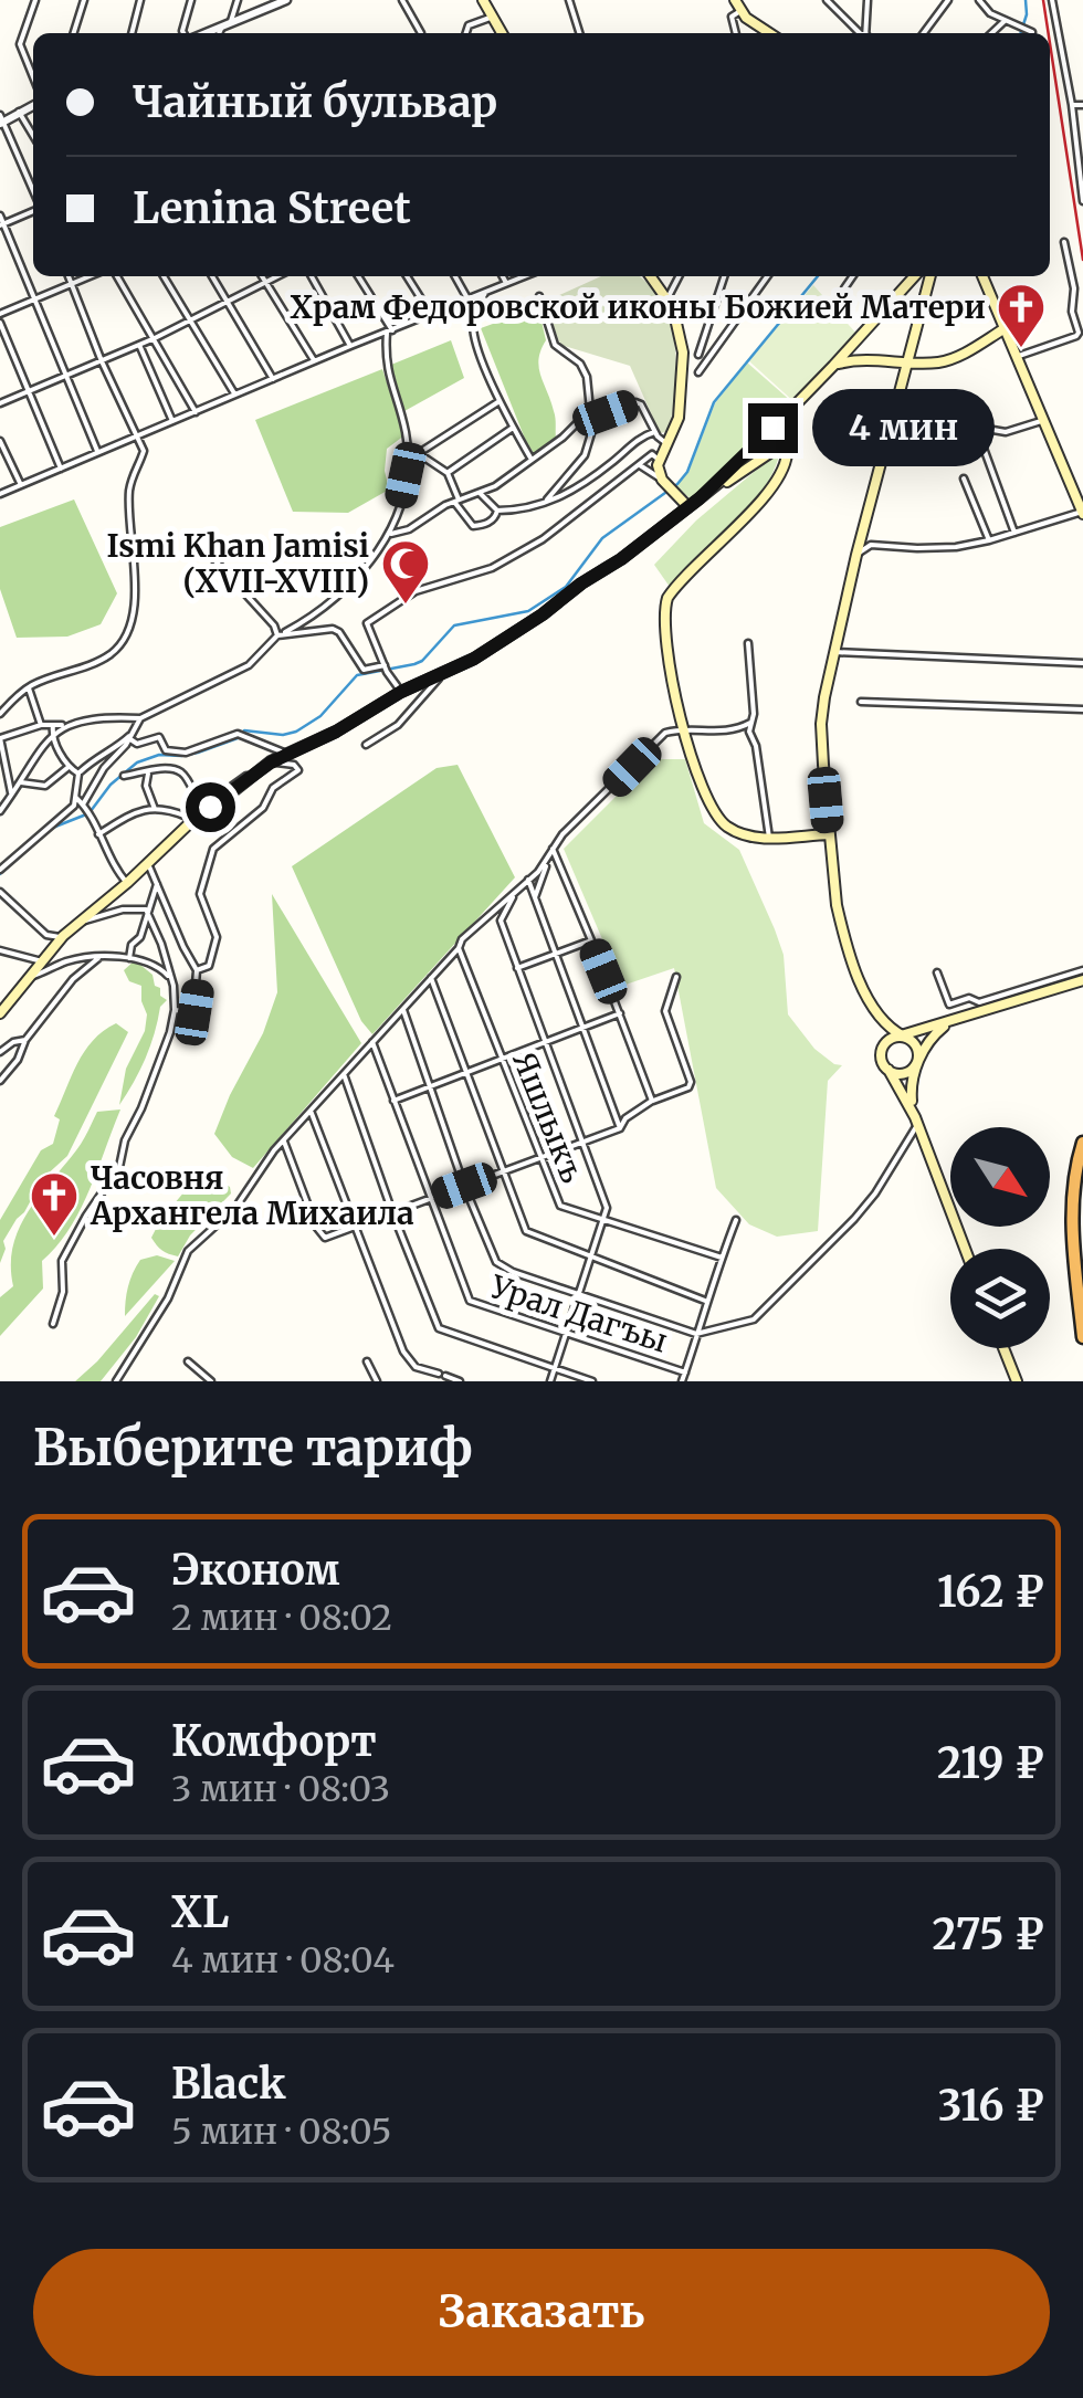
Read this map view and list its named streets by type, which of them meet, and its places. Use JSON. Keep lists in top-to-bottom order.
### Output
{
  "streets": {
    "street": ["Яшлыкъ", "Урал Дагъы"]
  },
  "places": {
    "church": ["Xрам Федоровской иконы Божией Матери", "Часовня Архангела Михаила"],
    "mosque": ["Ismi Khan Jamisi (XVII-XVIII)"]
  },
  "north": "bottom right",
  "page": {
    "banner": ["Чайный бульвар", "Lenina Street"],
    "bubble": "4 мин",
    "heading": "Выберите тариф",
    "list": [
      {
        "name": "Эконом",
        "note": "2 мин · 08:02",
        "value": "162 ₽"
      },
      {
        "name": "Комфорт",
        "note": "3 мин · 08:03",
        "value": "219 ₽"
      },
      {
        "name": "XL",
        "note": "4 мин · 08:04",
        "value": "275 ₽"
      },
      {
        "name": "Black",
        "note": "5 мин · 08:05",
        "value": "316 ₽"
      }
    ],
    "buttons": "Заказать"
  }
}
